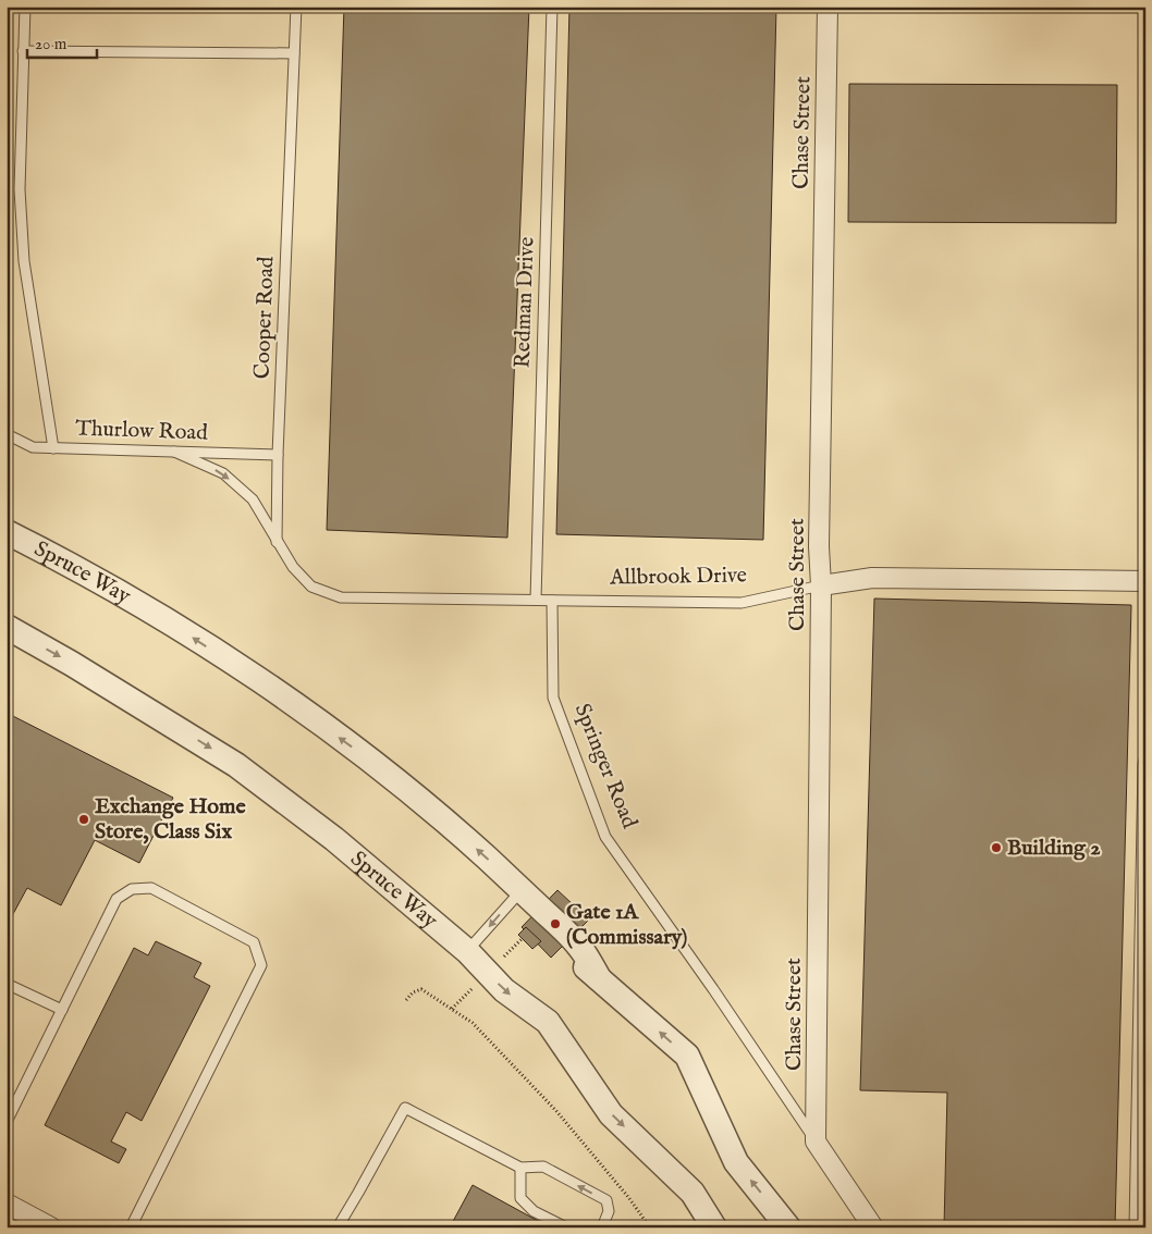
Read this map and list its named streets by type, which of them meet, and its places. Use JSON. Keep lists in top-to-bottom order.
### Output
{
  "streets": {
    "street": [
      "Chase Street",
      "Spruce Way",
      "Allbrook Drive",
      "Springer Road"
    ],
    "lane": ["Redman Drive", "Cooper Road", "Thurlow Road"]
  },
  "crossings": [
    ["Chase Street", "Allbrook Drive"],
    ["Chase Street", "Springer Road"],
    ["Redman Drive", "Allbrook Drive"],
    ["Cooper Road", "Thurlow Road"],
    ["Cooper Road", "Allbrook Drive"],
    ["Allbrook Drive", "Springer Road"]
  ],
  "places": ["Exchange Home Store, Class Six", "Building 2", "Gate 1A (Commissary)"],
  "scale_bar": "20 m"
}
